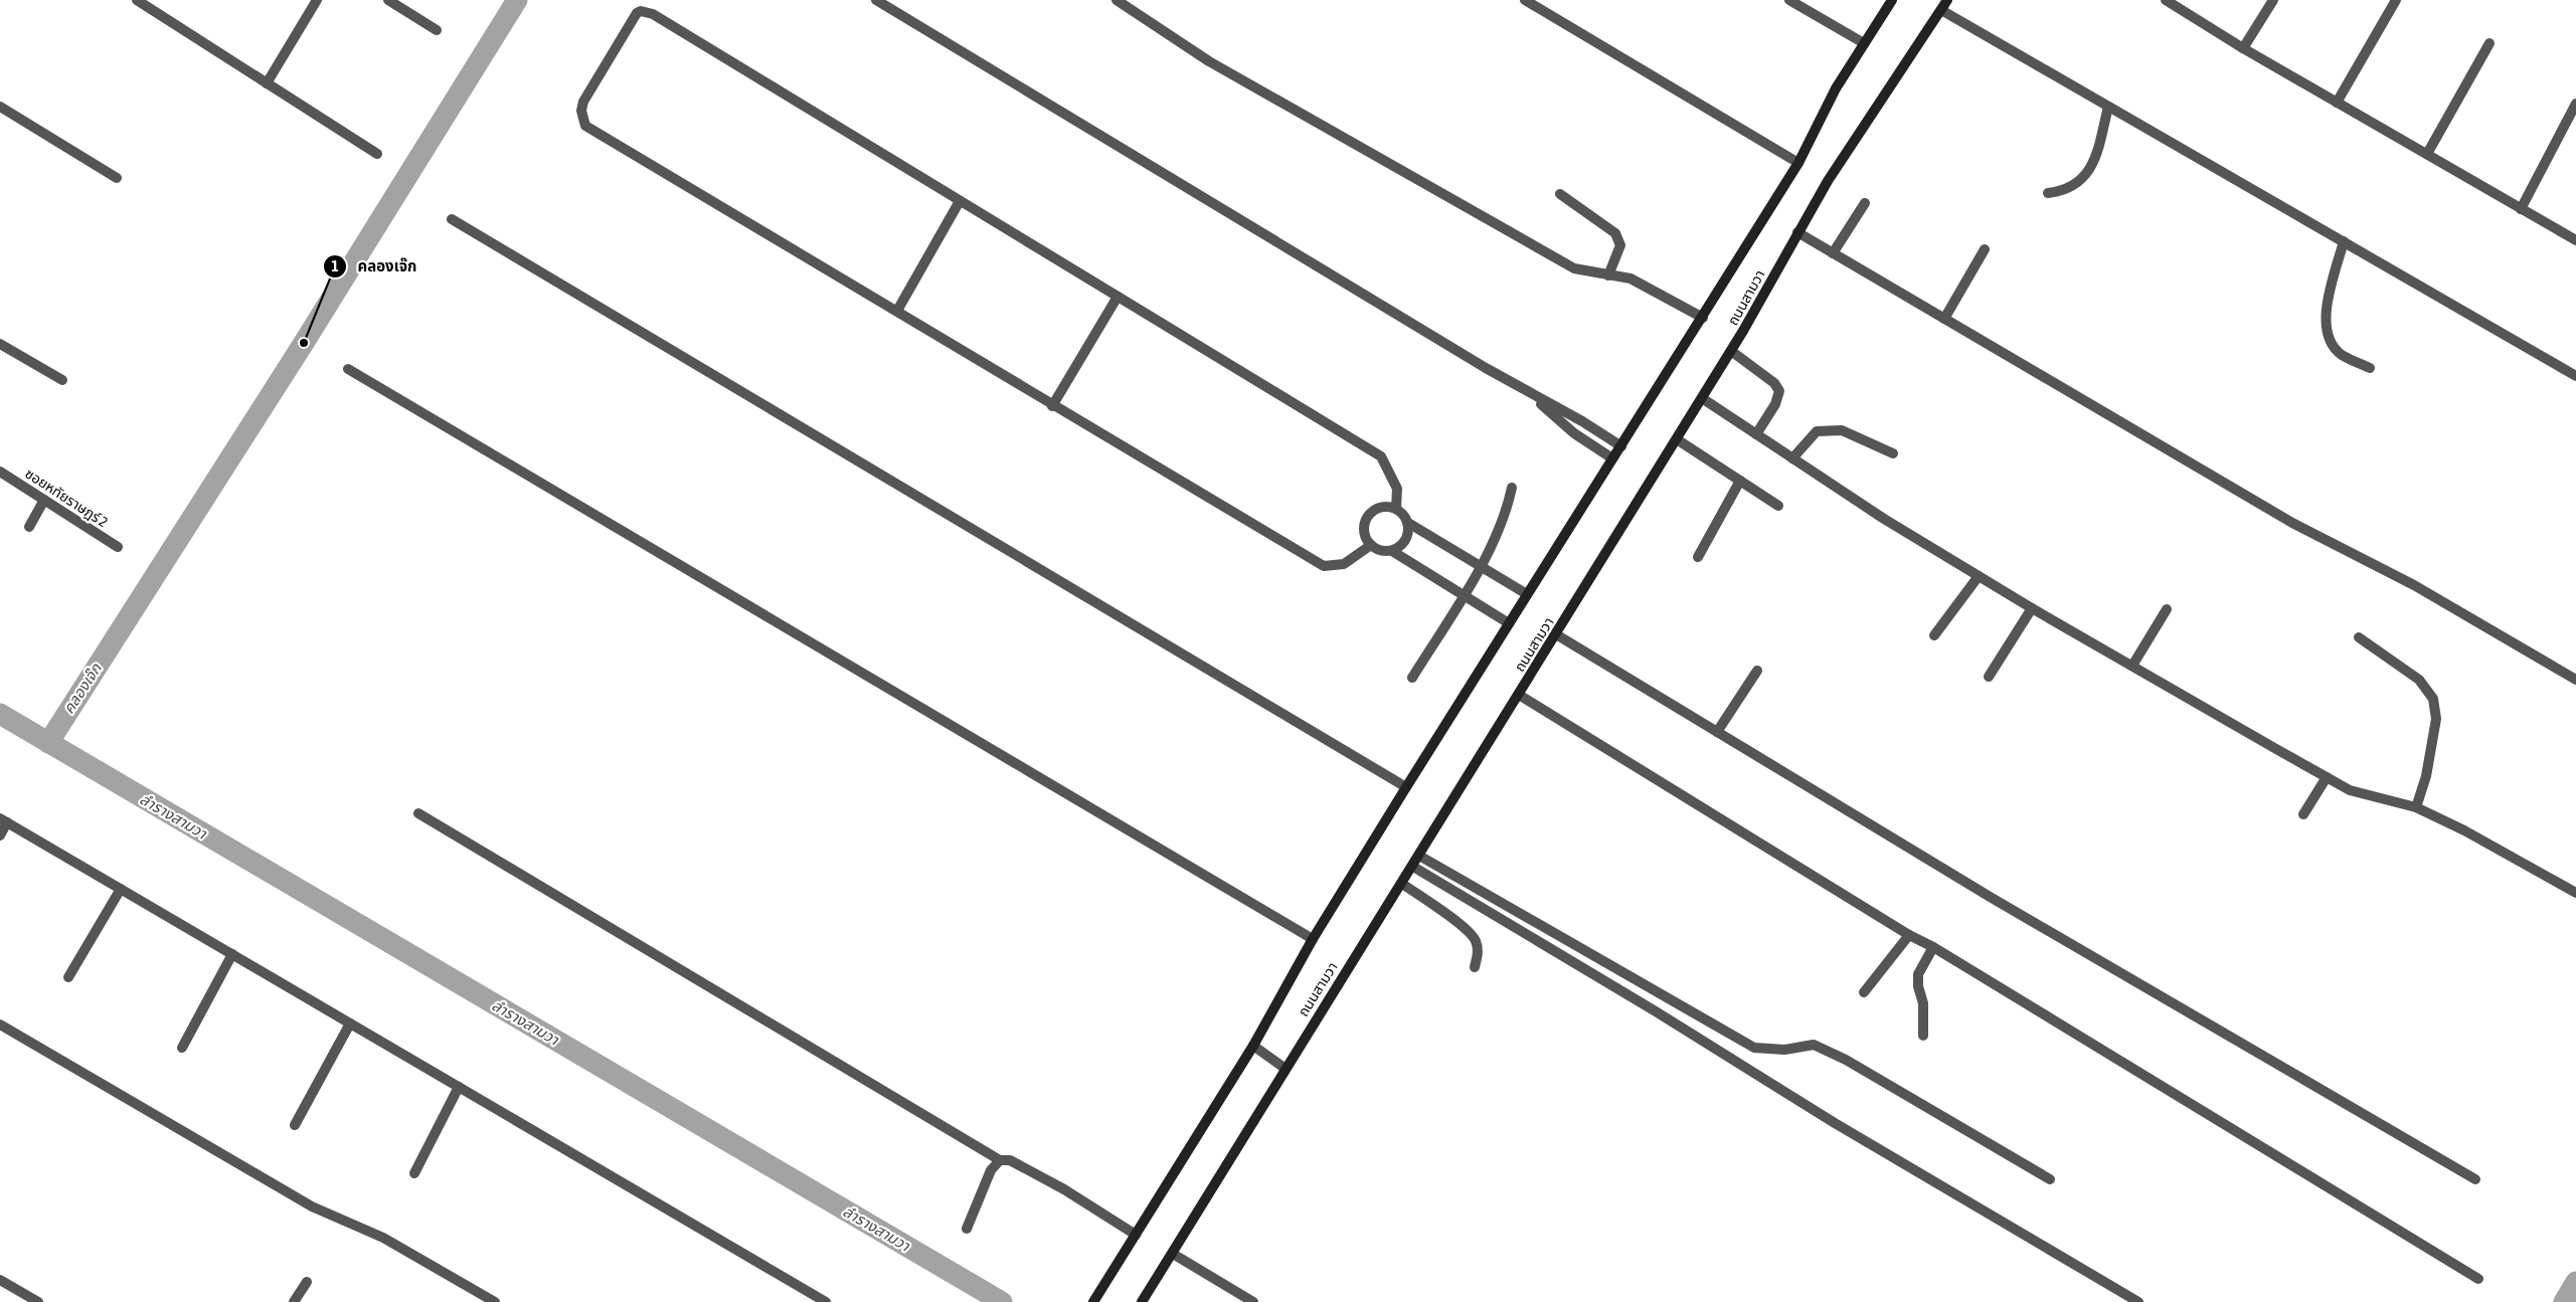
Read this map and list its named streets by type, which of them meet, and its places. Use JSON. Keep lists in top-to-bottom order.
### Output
{
  "streets": {
    "street": ["ถนนสามวา", "ซอยหทัยราษฎร์ 2"]
  },
  "water": ["คลองเจ๊ก", "ลำรางสามวา"],
  "places": ["คลองเจ๊ก"]
}
